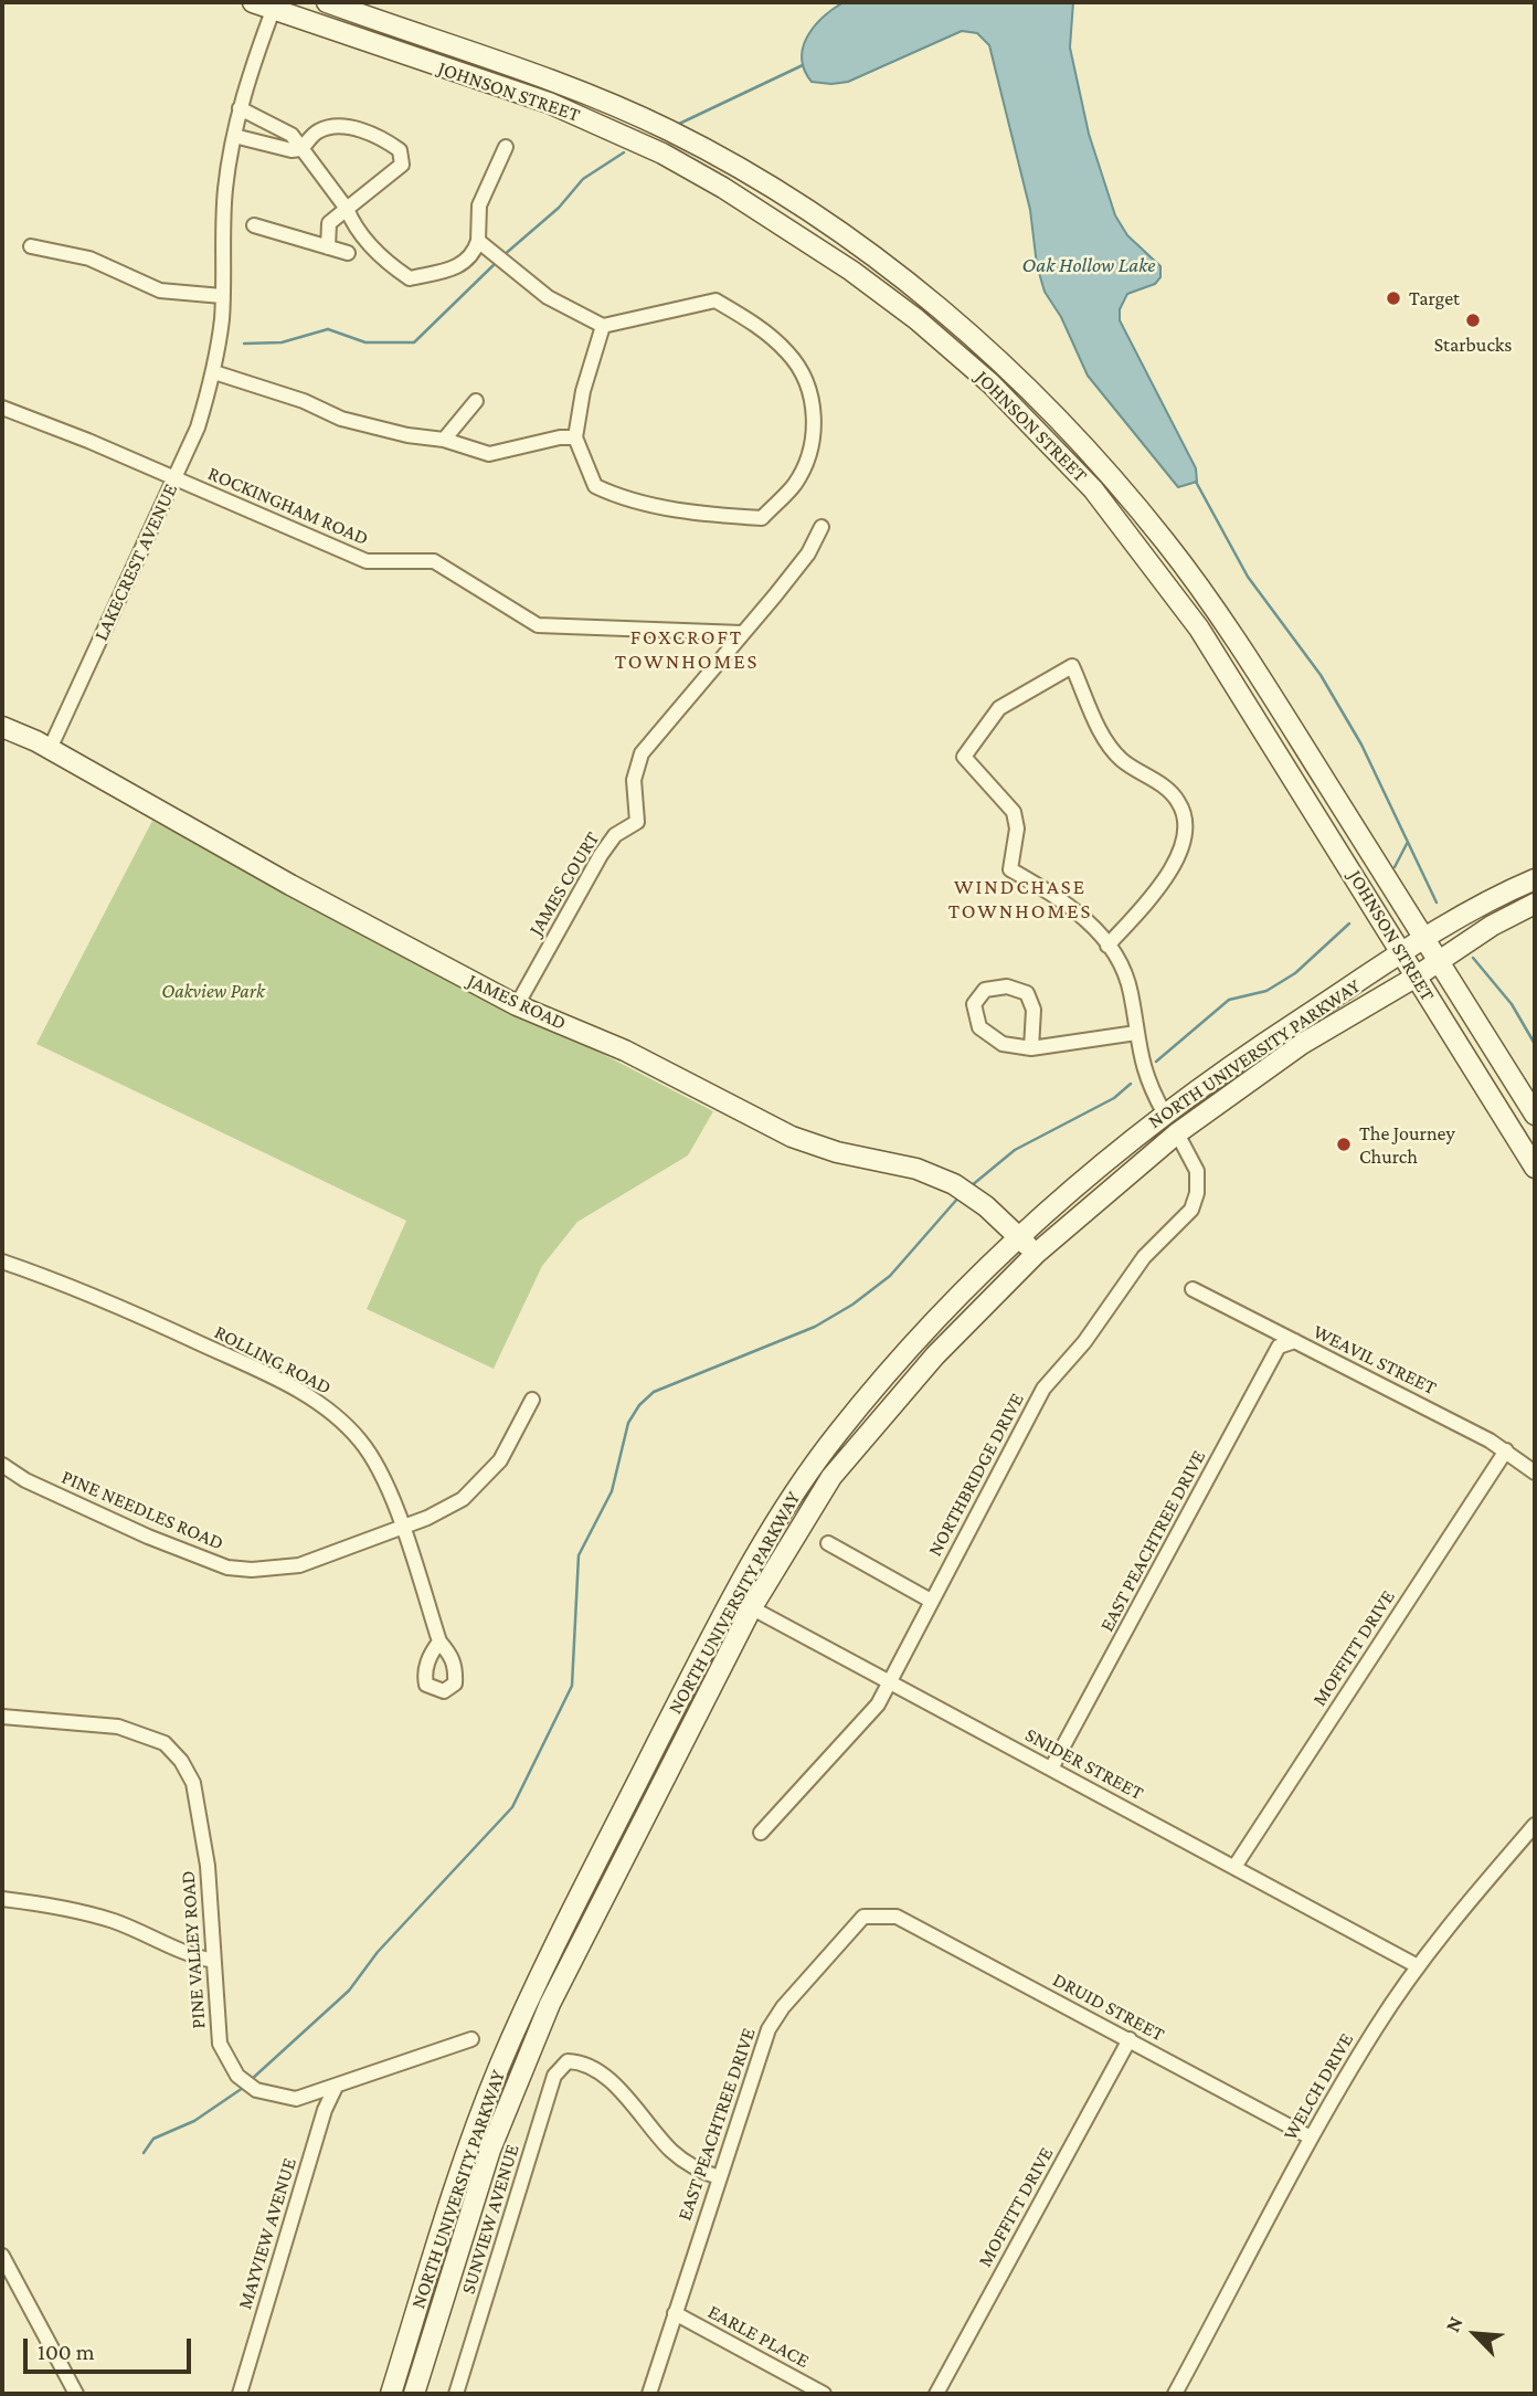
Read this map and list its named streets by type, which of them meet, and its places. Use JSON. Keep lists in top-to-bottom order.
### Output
{
  "streets": {
    "main road": ["JOHNSON STREET", "JAMES ROAD", "NORTH UNIVERSITY PARKWAY"],
    "street": [
      "ROCKINGHAM ROAD",
      "LAKECREST AVENUE",
      "JAMES COURT",
      "ROLLING ROAD",
      "WEAVIL STREET",
      "NORTHBRIDGE DRIVE",
      "PINE NEEDLES ROAD",
      "EAST PEACHTREE DRIVE",
      "MOFFITT DRIVE",
      "SNIDER STREET",
      "PINE VALLEY ROAD",
      "DRUID STREET",
      "WELCH DRIVE",
      "SUNVIEW AVENUE",
      "MAYVIEW AVENUE",
      "EARLE PLACE"
    ]
  },
  "crossings": [
    ["JOHNSON STREET", "LAKECREST AVENUE"],
    ["JOHNSON STREET", "NORTH UNIVERSITY PARKWAY"],
    ["ROCKINGHAM ROAD", "LAKECREST AVENUE"],
    ["ROCKINGHAM ROAD", "JAMES COURT"],
    ["LAKECREST AVENUE", "JAMES ROAD"],
    ["JAMES COURT", "JAMES ROAD"],
    ["JAMES ROAD", "NORTH UNIVERSITY PARKWAY"],
    ["NORTH UNIVERSITY PARKWAY", "NORTHBRIDGE DRIVE"],
    ["NORTH UNIVERSITY PARKWAY", "SNIDER STREET"],
    ["ROLLING ROAD", "PINE NEEDLES ROAD"],
    ["WEAVIL STREET", "EAST PEACHTREE DRIVE"],
    ["WEAVIL STREET", "MOFFITT DRIVE"],
    ["NORTHBRIDGE DRIVE", "SNIDER STREET"],
    ["EAST PEACHTREE DRIVE", "SNIDER STREET"],
    ["EAST PEACHTREE DRIVE", "DRUID STREET"],
    ["EAST PEACHTREE DRIVE", "SUNVIEW AVENUE"],
    ["EAST PEACHTREE DRIVE", "EARLE PLACE"],
    ["MOFFITT DRIVE", "SNIDER STREET"],
    ["MOFFITT DRIVE", "DRUID STREET"],
    ["SNIDER STREET", "WELCH DRIVE"],
    ["PINE VALLEY ROAD", "MAYVIEW AVENUE"],
    ["DRUID STREET", "WELCH DRIVE"]
  ],
  "districts": ["FOXCROFT TOWNHOMES", "WINDCHASE TOWNHOMES"],
  "water": ["Oak Hollow Lake"],
  "parks": ["Oakview Park"],
  "places": ["Target", "Starbucks", "The Journey Church"],
  "scale_bar": "100 m",
  "north": "top left"
}
